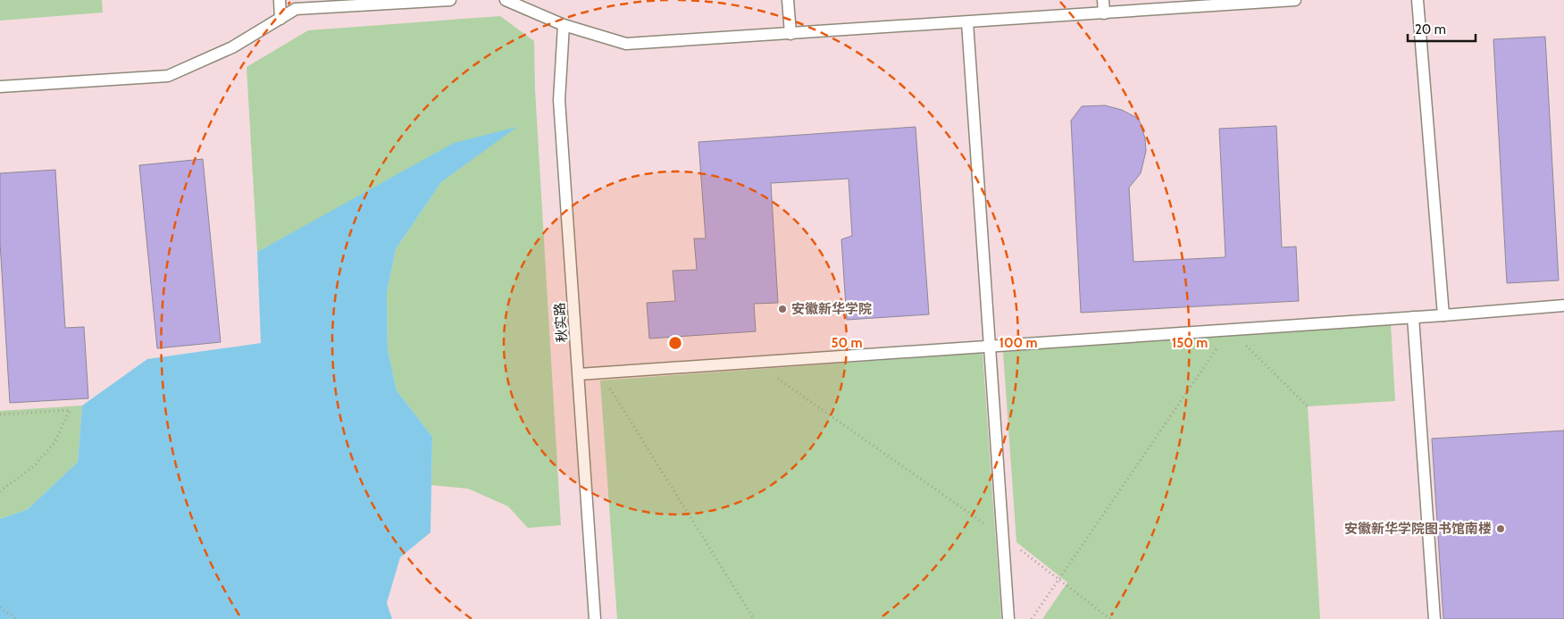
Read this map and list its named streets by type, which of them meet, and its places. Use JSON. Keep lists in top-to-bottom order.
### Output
{
  "streets": {
    "lane": ["秋实路"]
  },
  "places": ["安徽新华学院", "安徽新华学院图书馆南楼"],
  "scale_bar": "20 m",
  "rings": ["50 m", "100 m", "150 m"]
}
